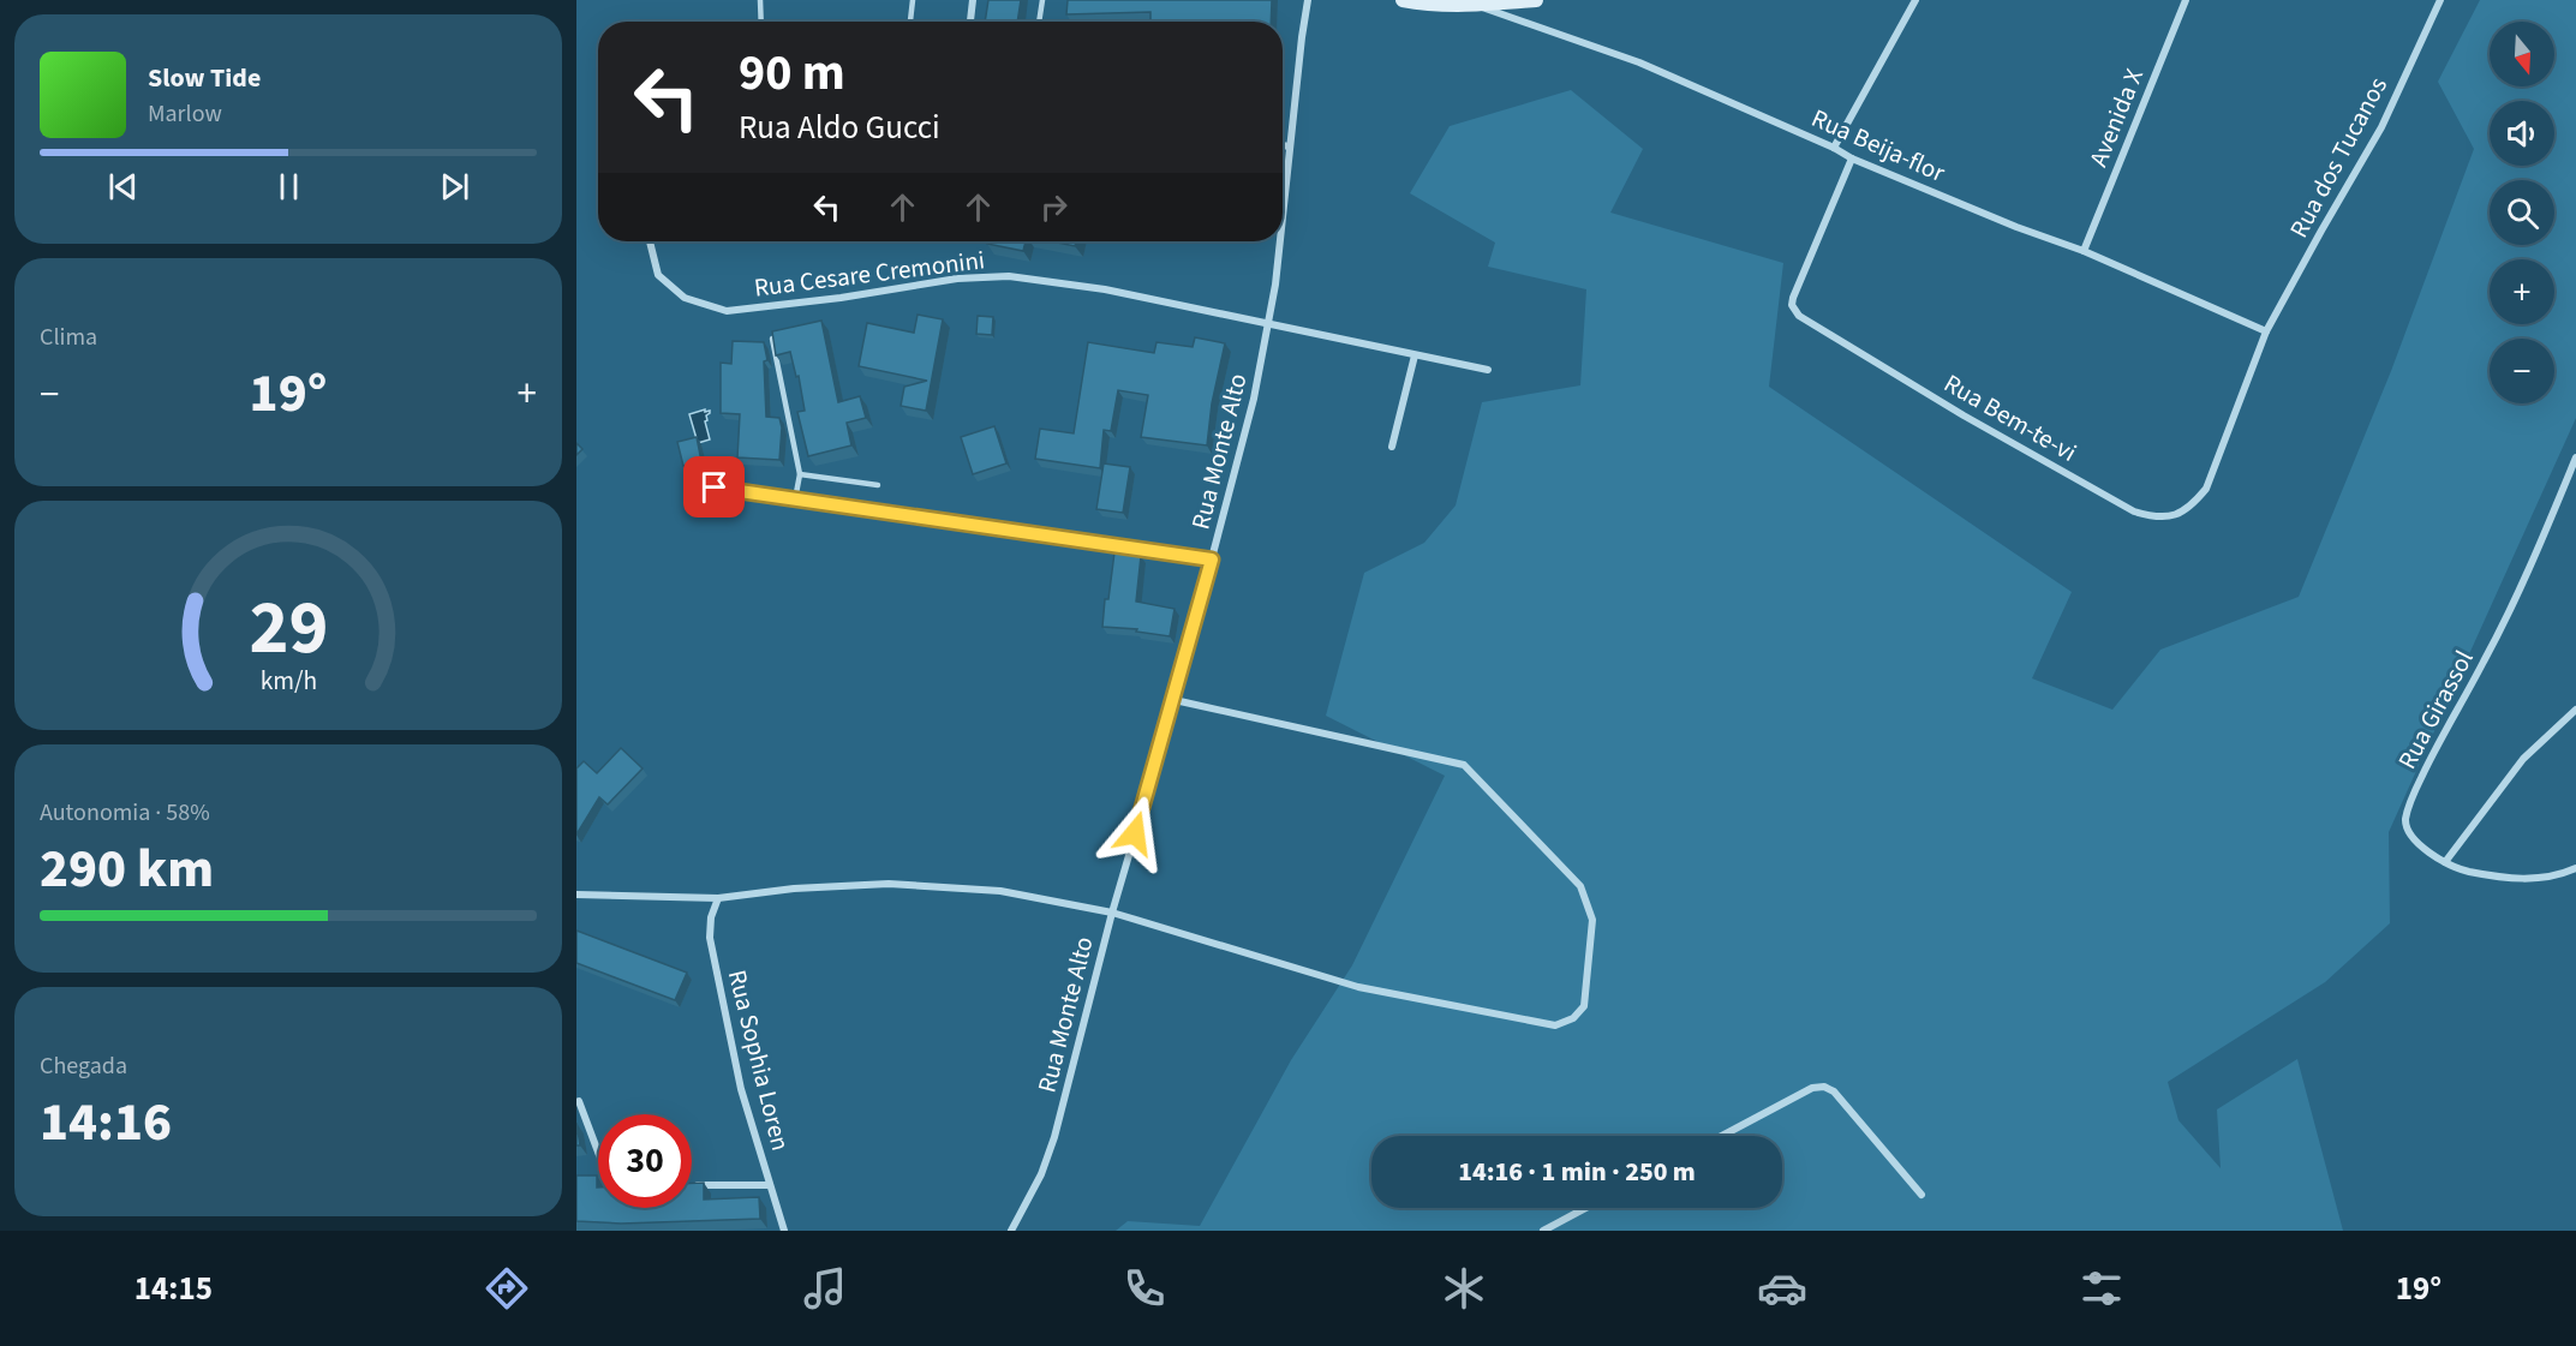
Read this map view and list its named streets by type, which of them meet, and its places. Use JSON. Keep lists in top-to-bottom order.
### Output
{
  "streets": {
    "street": [
      "Avenida X",
      "Rua Beija-flor",
      "Rua dos Tucanos",
      "Rua Cesare Cremonini",
      "Rua Bem-te-vi",
      "Rua Monte Alto",
      "Rua Girassol",
      "Rua Sophia Loren"
    ]
  },
  "crossings": [
    ["Avenida X", "Rua Beija-flor"],
    ["Rua Beija-flor", "Rua dos Tucanos"],
    ["Rua Beija-flor", "Rua Bem-te-vi"],
    ["Rua dos Tucanos", "Rua Bem-te-vi"],
    ["Rua Cesare Cremonini", "Rua Monte Alto"]
  ],
  "north": "bottom",
  "page": {
    "map_buttons": ["+", "−"],
    "turn": ["90 m", "Rua Aldo Gucci"],
    "song": ["Slow Tide", "Marlow"],
    "tile": [
      "Clima",
      ["Autonomia · 58%", "290 km"],
      ["Chegada", "14:16"]
    ],
    "heat": ["−", "19°", "+"],
    "limit": "30",
    "trip": "14:16 · 1 min · 250 m",
    "tabs": ["14:15", "19°"],
    "gauge": ["29", "km/h"]
  }
}
